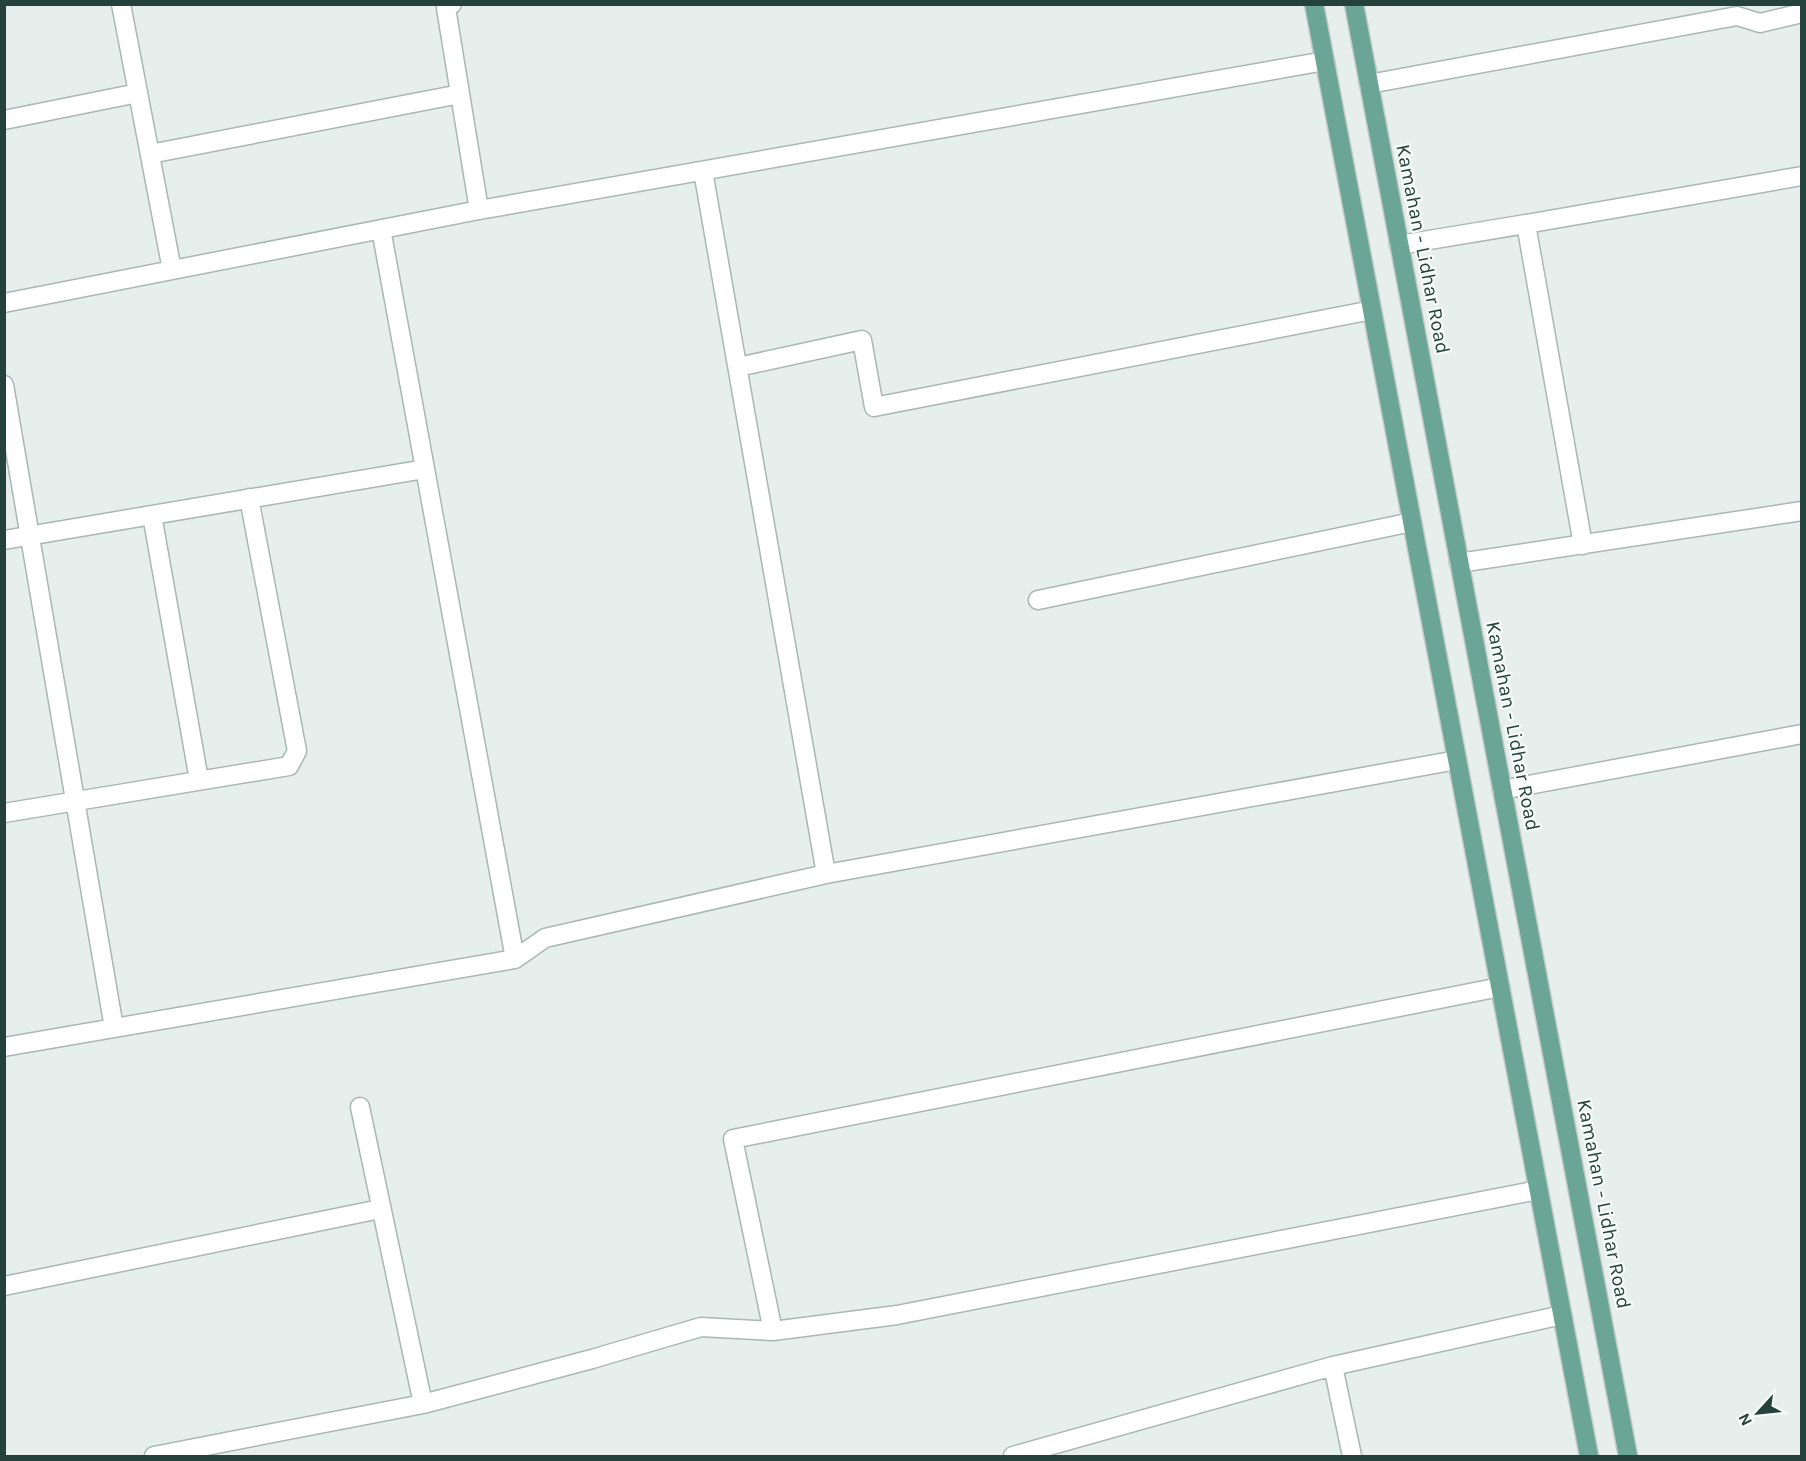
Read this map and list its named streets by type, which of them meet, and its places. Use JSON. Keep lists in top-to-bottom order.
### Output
{
  "streets": {
    "main road": ["Kamahan - Lidhar Road"]
  },
  "north": "bottom left"
}
